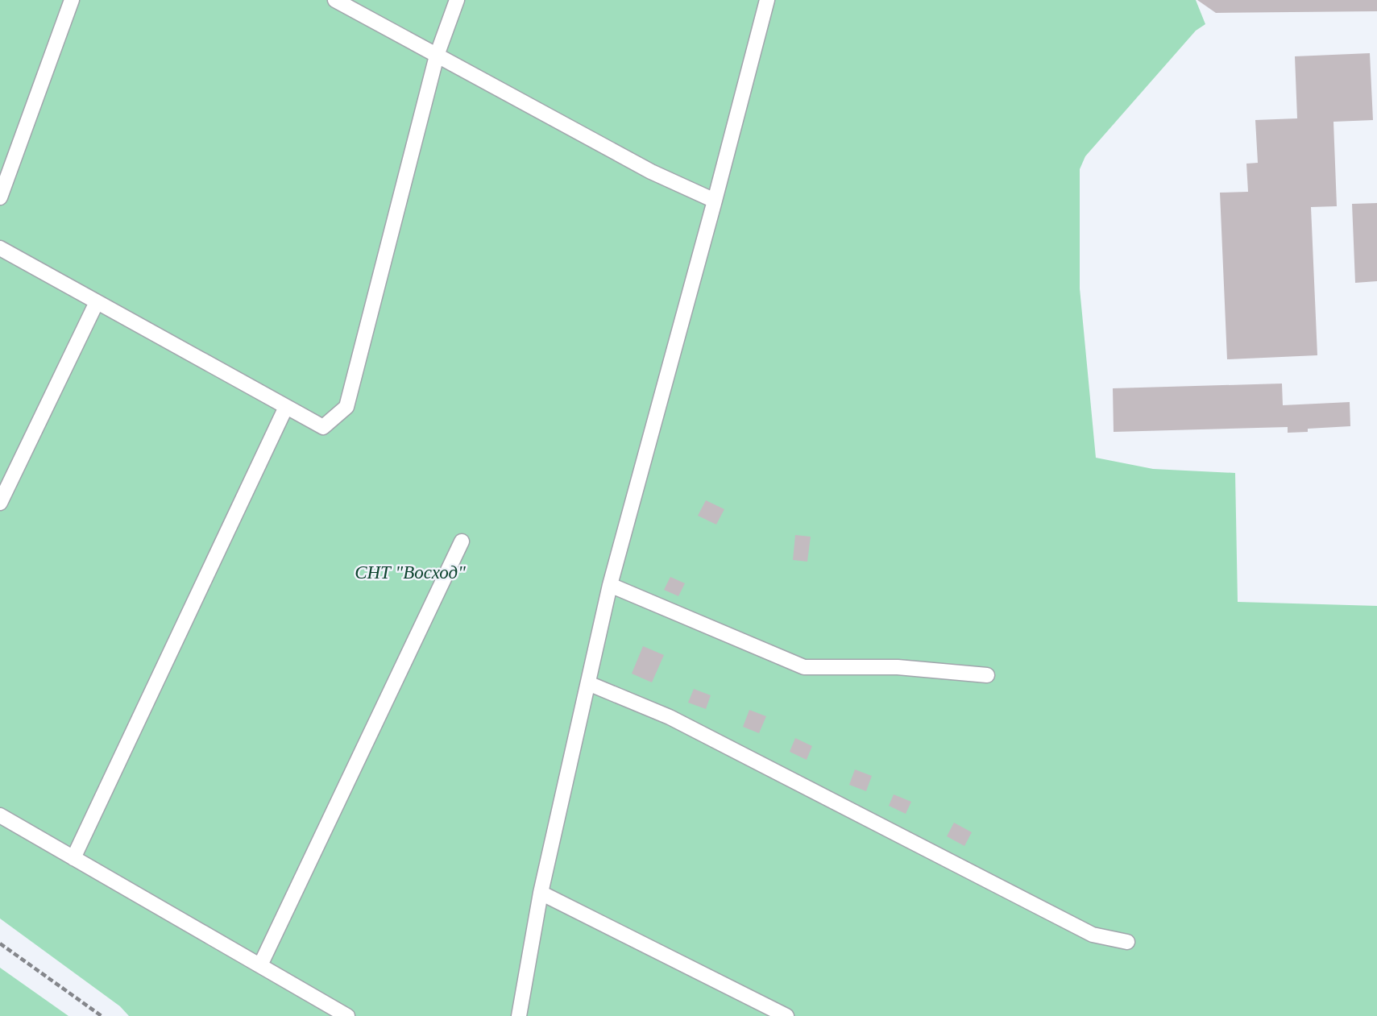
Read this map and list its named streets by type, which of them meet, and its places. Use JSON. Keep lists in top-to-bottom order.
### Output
{
  "parks": ["СНТ \"Восход\""]
}
